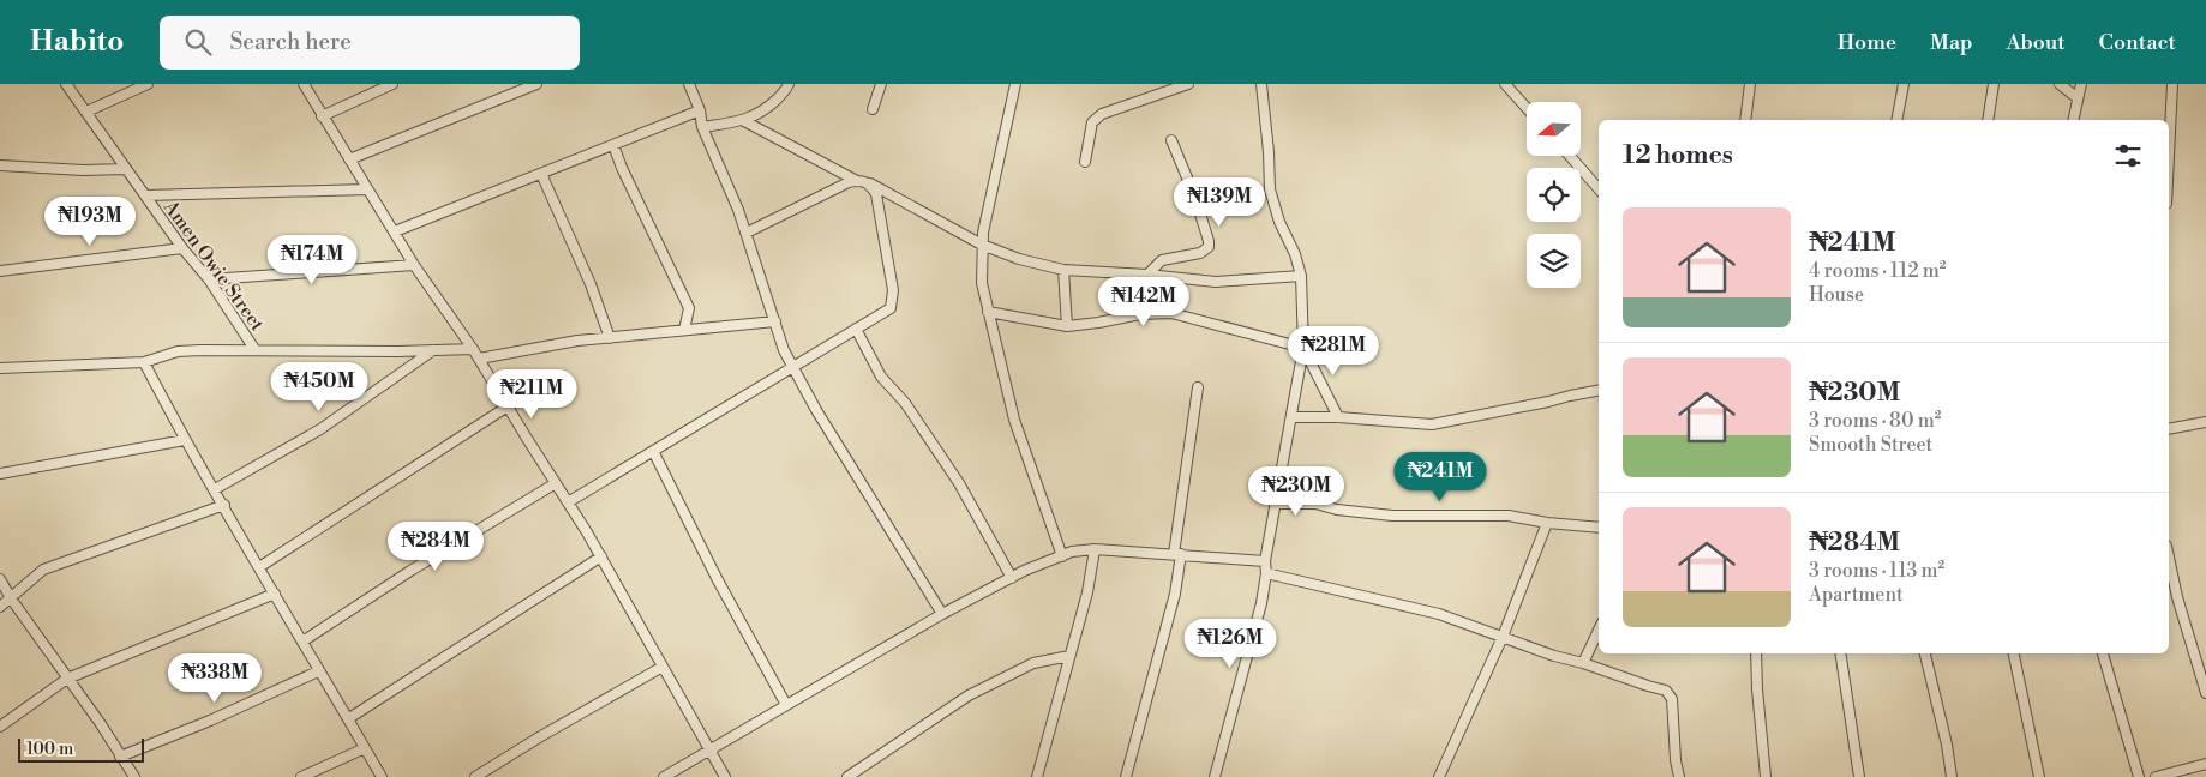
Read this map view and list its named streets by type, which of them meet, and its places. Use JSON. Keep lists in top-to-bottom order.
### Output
{
  "streets": {
    "street": ["Amen Owie Street"]
  },
  "scale_bar": "100 m",
  "north": "left",
  "page": {
    "header": "Habito",
    "search": "Search here",
    "nav": [
      "Home",
      "Map",
      "About",
      "Contact"
    ],
    "heading": "12 homes",
    "price": [
      "₦139M",
      "₦193M",
      "₦174M",
      "₦142M",
      "₦281M",
      "₦450M",
      "₦211M",
      "₦241M",
      "₦230M",
      "₦284M",
      "₦126M",
      "₦338M"
    ],
    "list": [
      {
        "name": "₦241M",
        "note": "4 rooms · 112 m² · House"
      },
      {
        "name": "₦230M",
        "note": "3 rooms · 80 m² · Smooth Street"
      },
      {
        "name": "₦284M",
        "note": "3 rooms · 113 m² · Apartment"
      }
    ],
    "scale": "100 m"
  }
}
